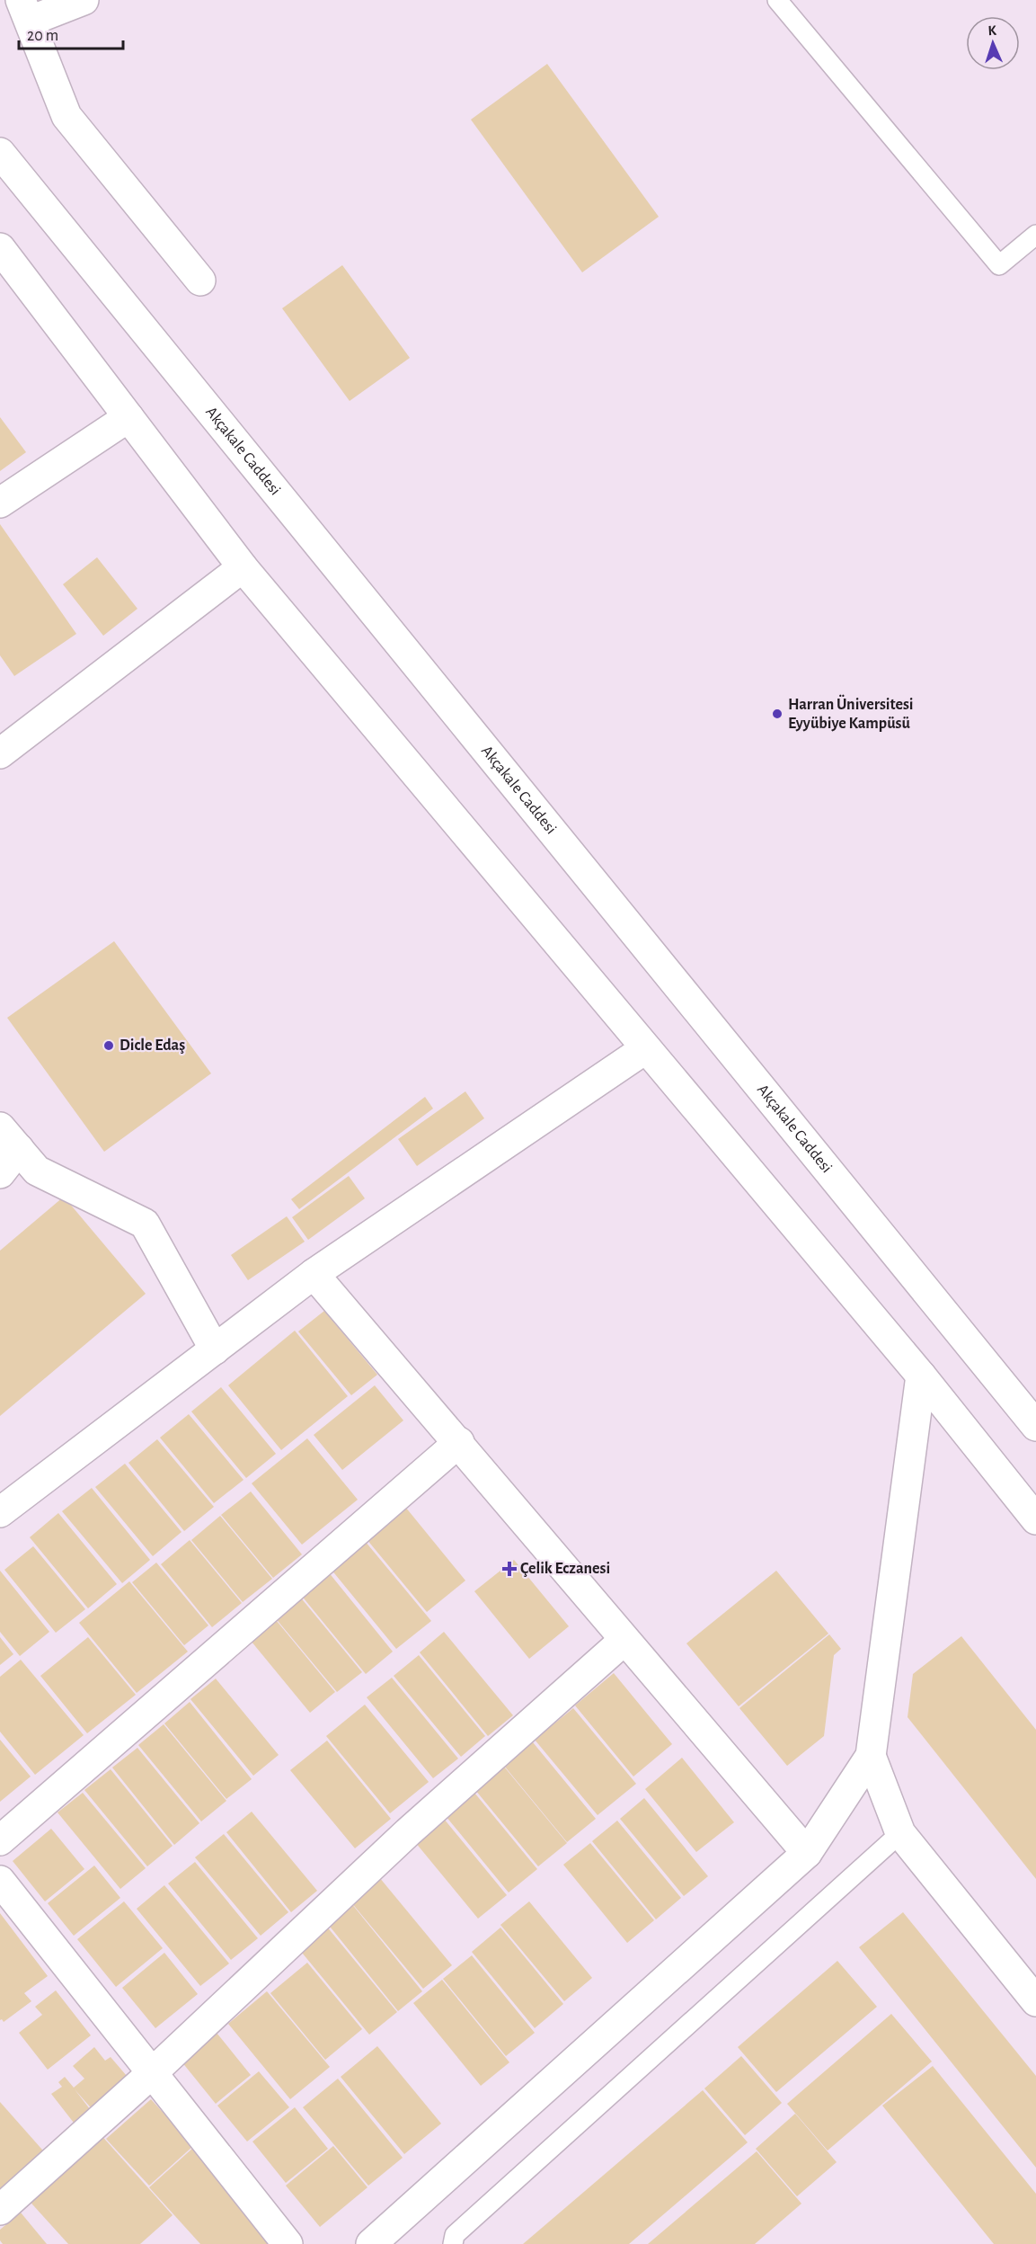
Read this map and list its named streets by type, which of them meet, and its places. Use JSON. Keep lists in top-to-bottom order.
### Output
{
  "streets": {
    "street": ["Akçakale Caddesi"]
  },
  "places": {
    "other": ["Harran Üniversitesi Eyyübiye Kampüsü", "Dicle Edaş"],
    "health": ["Çelik Eczanesi"]
  },
  "scale_bar": "20 m",
  "north": "top"
}
